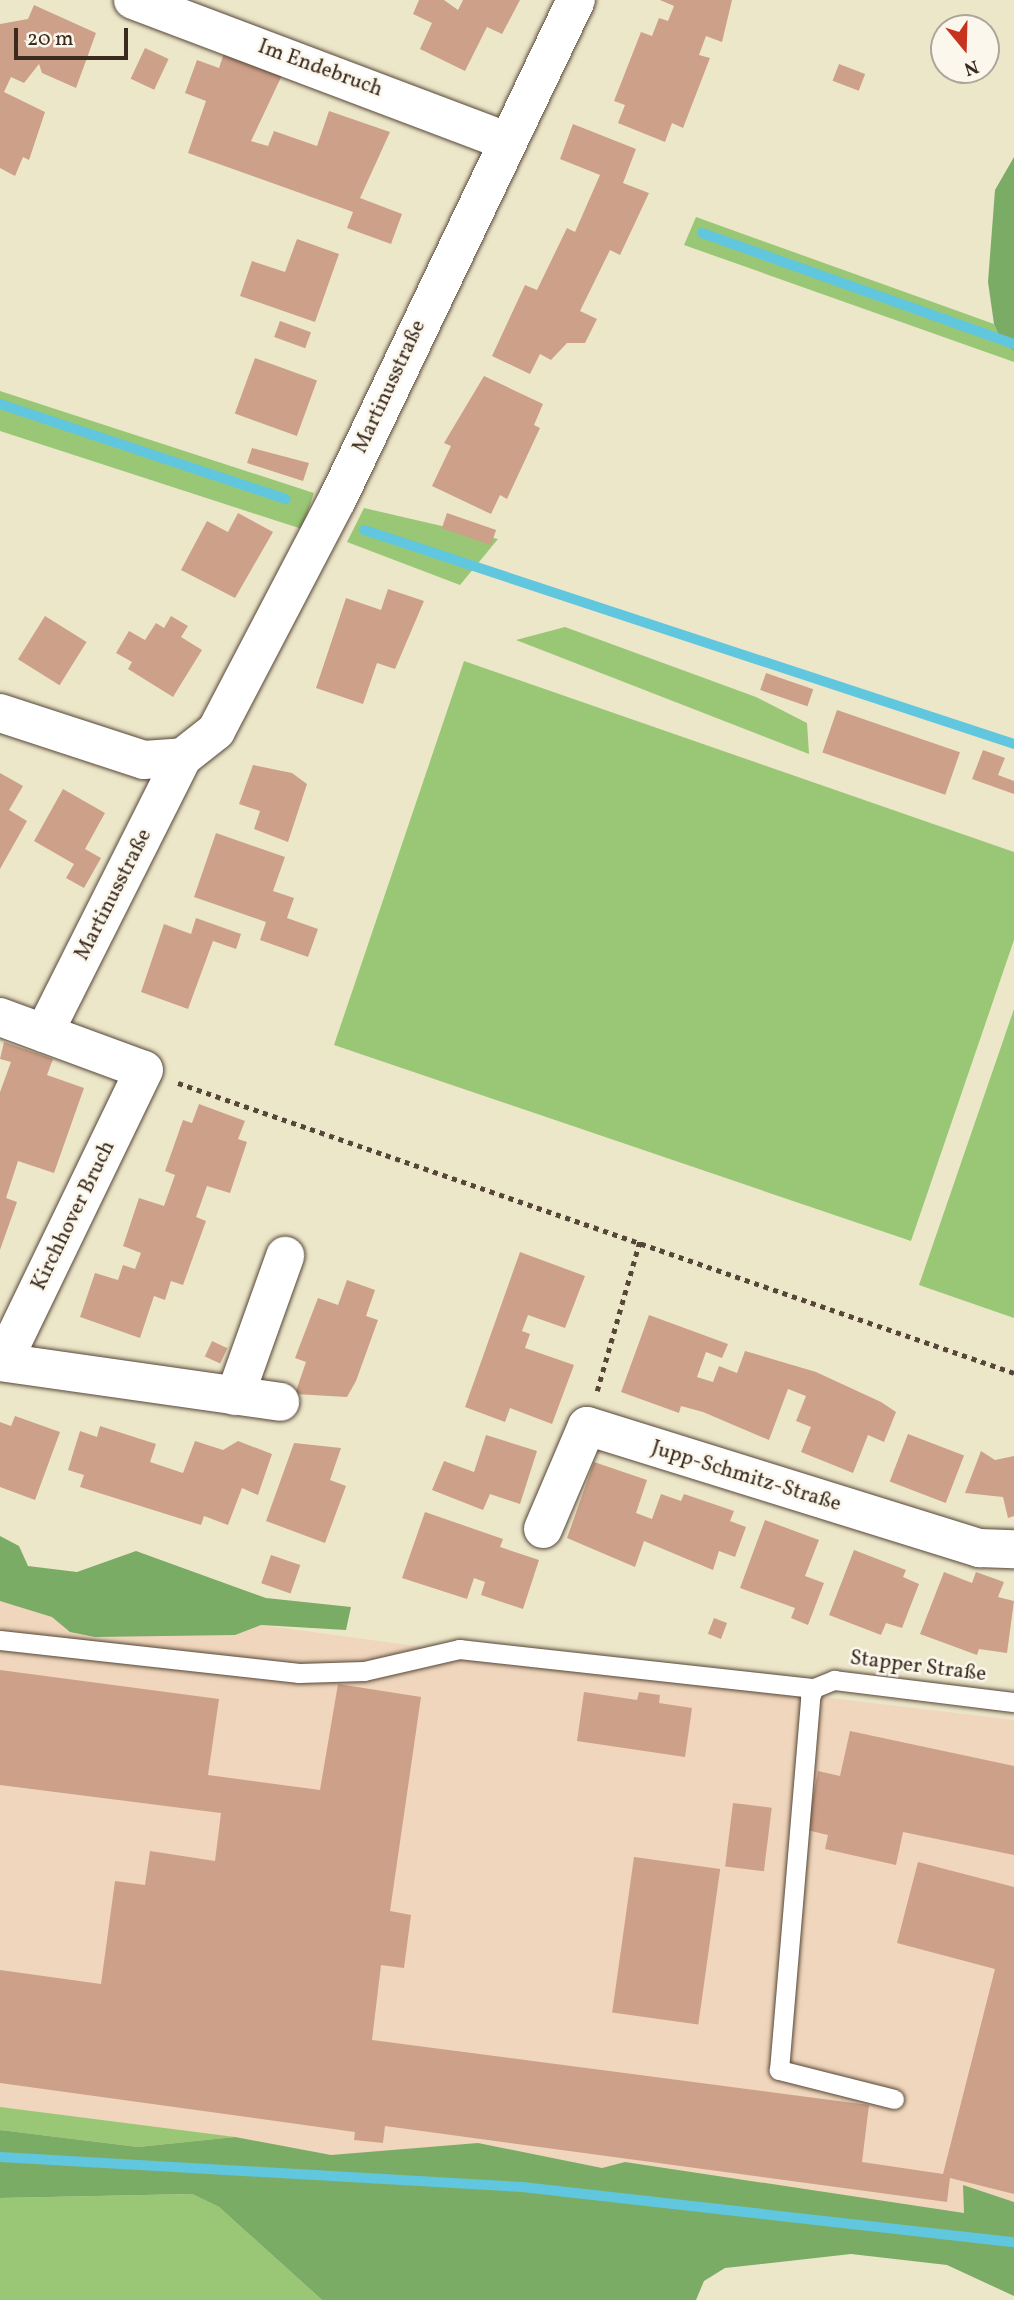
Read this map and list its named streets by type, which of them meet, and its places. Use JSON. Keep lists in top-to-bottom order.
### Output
{
  "streets": {
    "street": [
      "Im Endebruch",
      "Martinusstraße",
      "Kirchhover Bruch",
      "Jupp-Schmitz-Straße"
    ],
    "lane": ["Stapper Straße"]
  },
  "crossings": [
    ["Im Endebruch", "Martinusstraße"]
  ],
  "scale_bar": "20 m",
  "north": "bottom"
}
